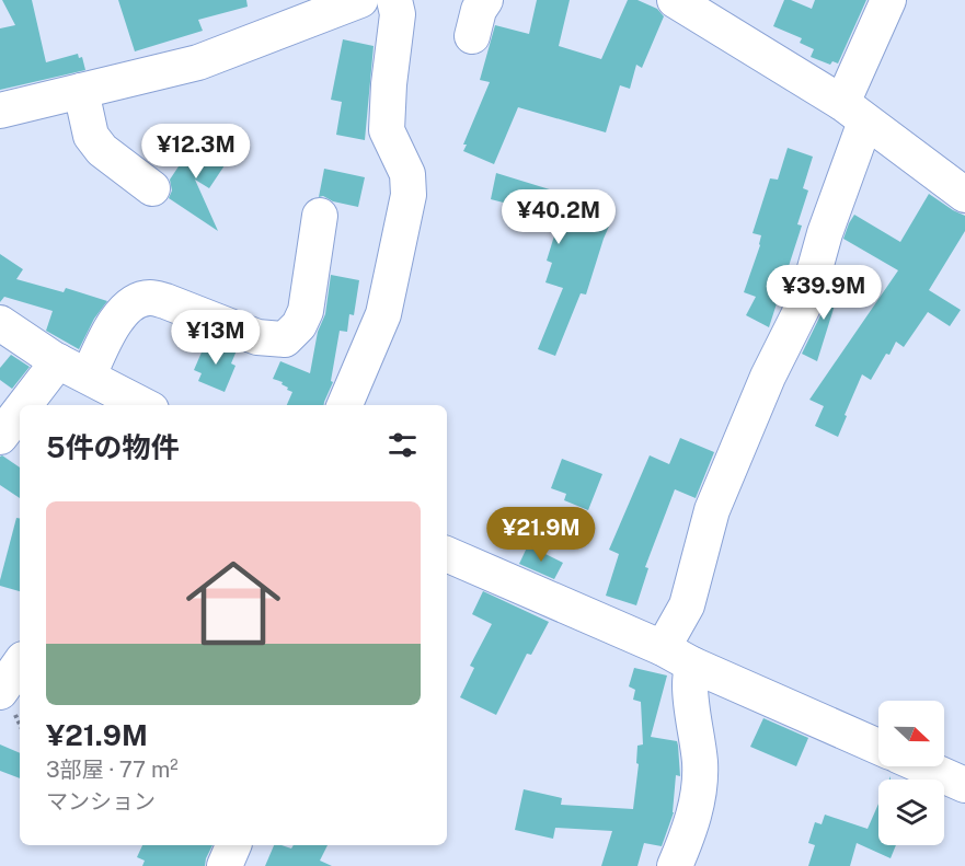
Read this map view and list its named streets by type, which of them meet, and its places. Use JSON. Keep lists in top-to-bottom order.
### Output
{
  "north": "right",
  "page": {
    "price": [
      "¥12.3M",
      "¥40.2M",
      "¥39.9M",
      "¥13M",
      "¥21.9M"
    ],
    "heading": "5件の物件",
    "list": [
      {
        "name": "¥21.9M",
        "note": "3部屋 · 77 m² · マンション"
      }
    ]
  }
}
